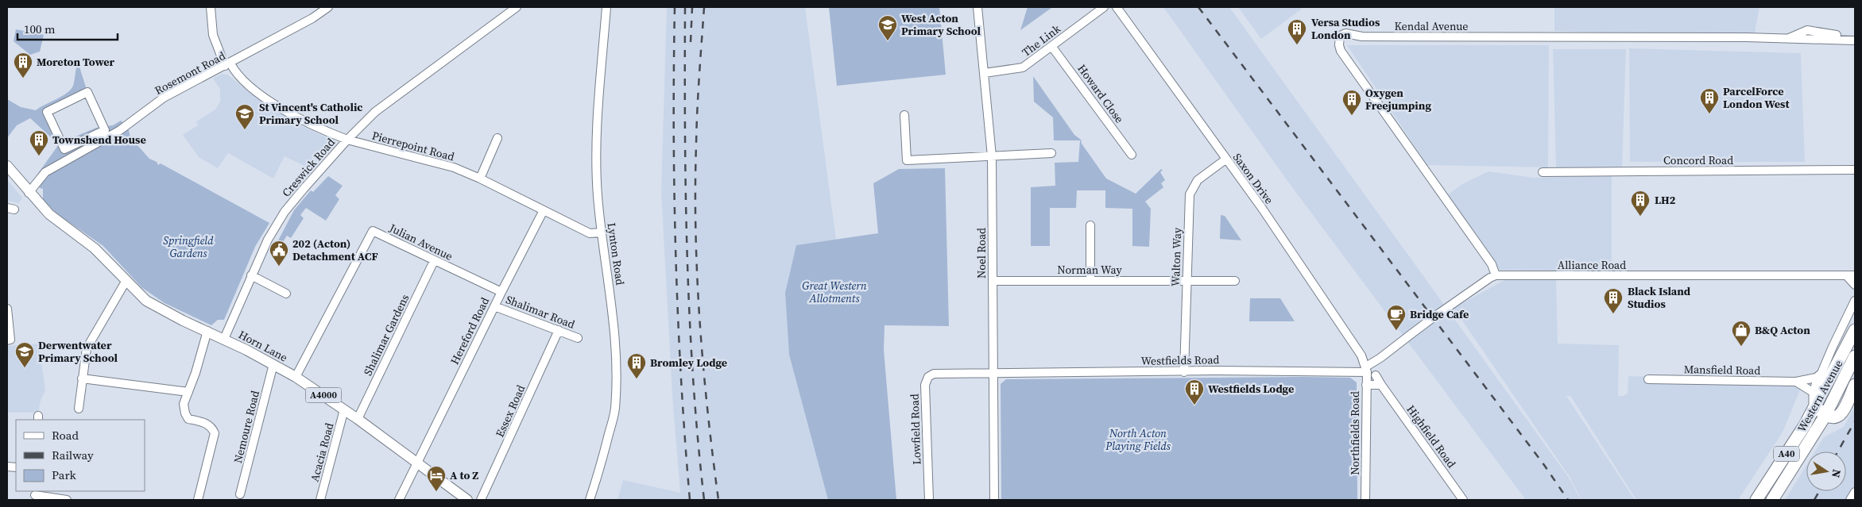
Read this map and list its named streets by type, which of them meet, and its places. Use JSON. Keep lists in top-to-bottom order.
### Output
{
  "streets": {
    "highway": ["Western Avenue", "A40"],
    "main road": ["Horn Lane", "A4000"],
    "street": [
      "Kendal Avenue",
      "The Link",
      "Rosemont Road",
      "Howard Close",
      "Pierrepoint Road",
      "Concord Road",
      "Creswick Road",
      "Saxon Drive",
      "Julian Avenue",
      "Noel Road",
      "Lynton Road",
      "Walton Way",
      "Alliance Road",
      "Norman Way",
      "Shalimar Road",
      "Hereford Road",
      "Shalimar Gardens",
      "Westfields Road",
      "Mansfield Road",
      "Essex Road",
      "Nemoure Road",
      "Lowfield Road",
      "Northfields Road",
      "Highfield Road",
      "Acacia Road"
    ]
  },
  "crossings": [
    ["Kendal Avenue", "Alliance Road"],
    ["The Link", "Howard Close"],
    ["The Link", "Noel Road"],
    ["Rosemont Road", "Pierrepoint Road"],
    ["Rosemont Road", "Horn Lane"],
    ["Rosemont Road", "A4000"],
    ["Pierrepoint Road", "Creswick Road"],
    ["Pierrepoint Road", "Lynton Road"],
    ["Pierrepoint Road", "Hereford Road"],
    ["Creswick Road", "Horn Lane"],
    ["Saxon Drive", "Walton Way"],
    ["Saxon Drive", "Westfields Road"],
    ["Saxon Drive", "Northfields Road"],
    ["Julian Avenue", "Hereford Road"],
    ["Julian Avenue", "Shalimar Gardens"],
    ["Julian Avenue", "Horn Lane"],
    ["Noel Road", "Norman Way"],
    ["Noel Road", "Westfields Road"],
    ["Noel Road", "Lowfield Road"],
    ["Walton Way", "Norman Way"],
    ["Walton Way", "Westfields Road"],
    ["Shalimar Road", "Hereford Road"],
    ["Shalimar Road", "Essex Road"],
    ["Hereford Road", "Horn Lane"],
    ["Shalimar Gardens", "Horn Lane"],
    ["Horn Lane", "A4000"],
    ["Horn Lane", "Nemoure Road"],
    ["Horn Lane", "Acacia Road"],
    ["Westfields Road", "Lowfield Road"],
    ["Westfields Road", "Northfields Road"]
  ],
  "parks": ["Springfield Gardens", "Great Western Allotments", "North Acton Playing Fields"],
  "places": {
    "school or university": ["West Acton Primary School", "St Vincent's Catholic Primary School", "Derwentwater Primary School"],
    "building": [
      "Versa Studios London",
      "Moreton Tower",
      "ParcelForce London West",
      "Oxygen Freejumping",
      "Townshend House",
      "LH2",
      "Black Island Studios",
      "Bromley Lodge",
      "Westfields Lodge"
    ],
    "public building": ["202 (Acton) Detachment ACF"],
    "cafe": ["Bridge Cafe"],
    "shop": ["B&Q Acton"],
    "hotel": ["A to Z"]
  },
  "legend": ["Road", "Railway", "Park"],
  "scale_bar": "100 m",
  "north": "right"
}
